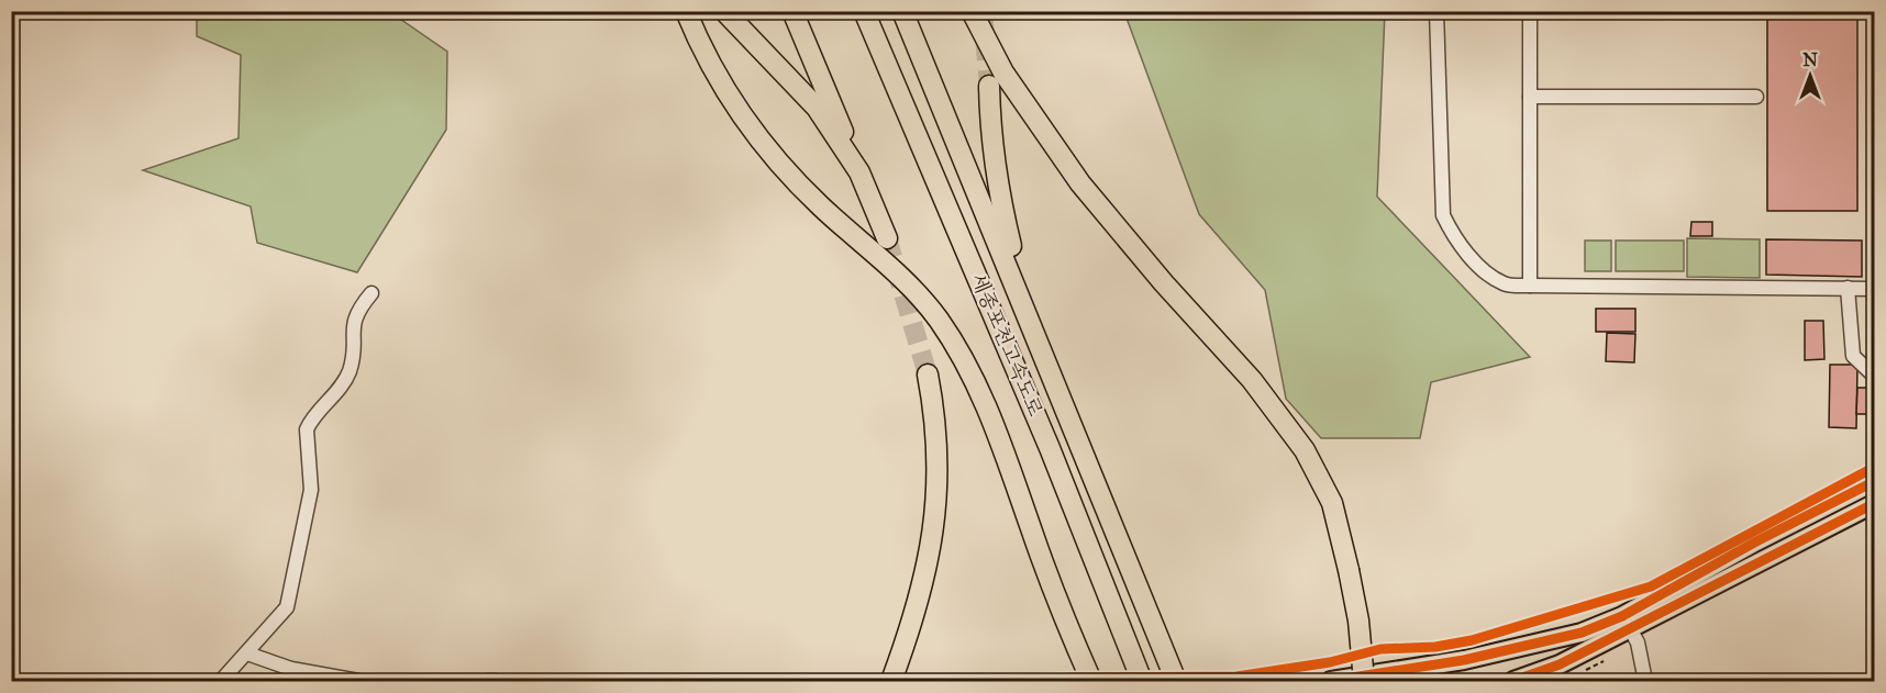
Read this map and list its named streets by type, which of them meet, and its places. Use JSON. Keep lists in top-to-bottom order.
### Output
{
  "streets": {
    "highway": ["세종포천고속도로"]
  },
  "north": "top"
}
